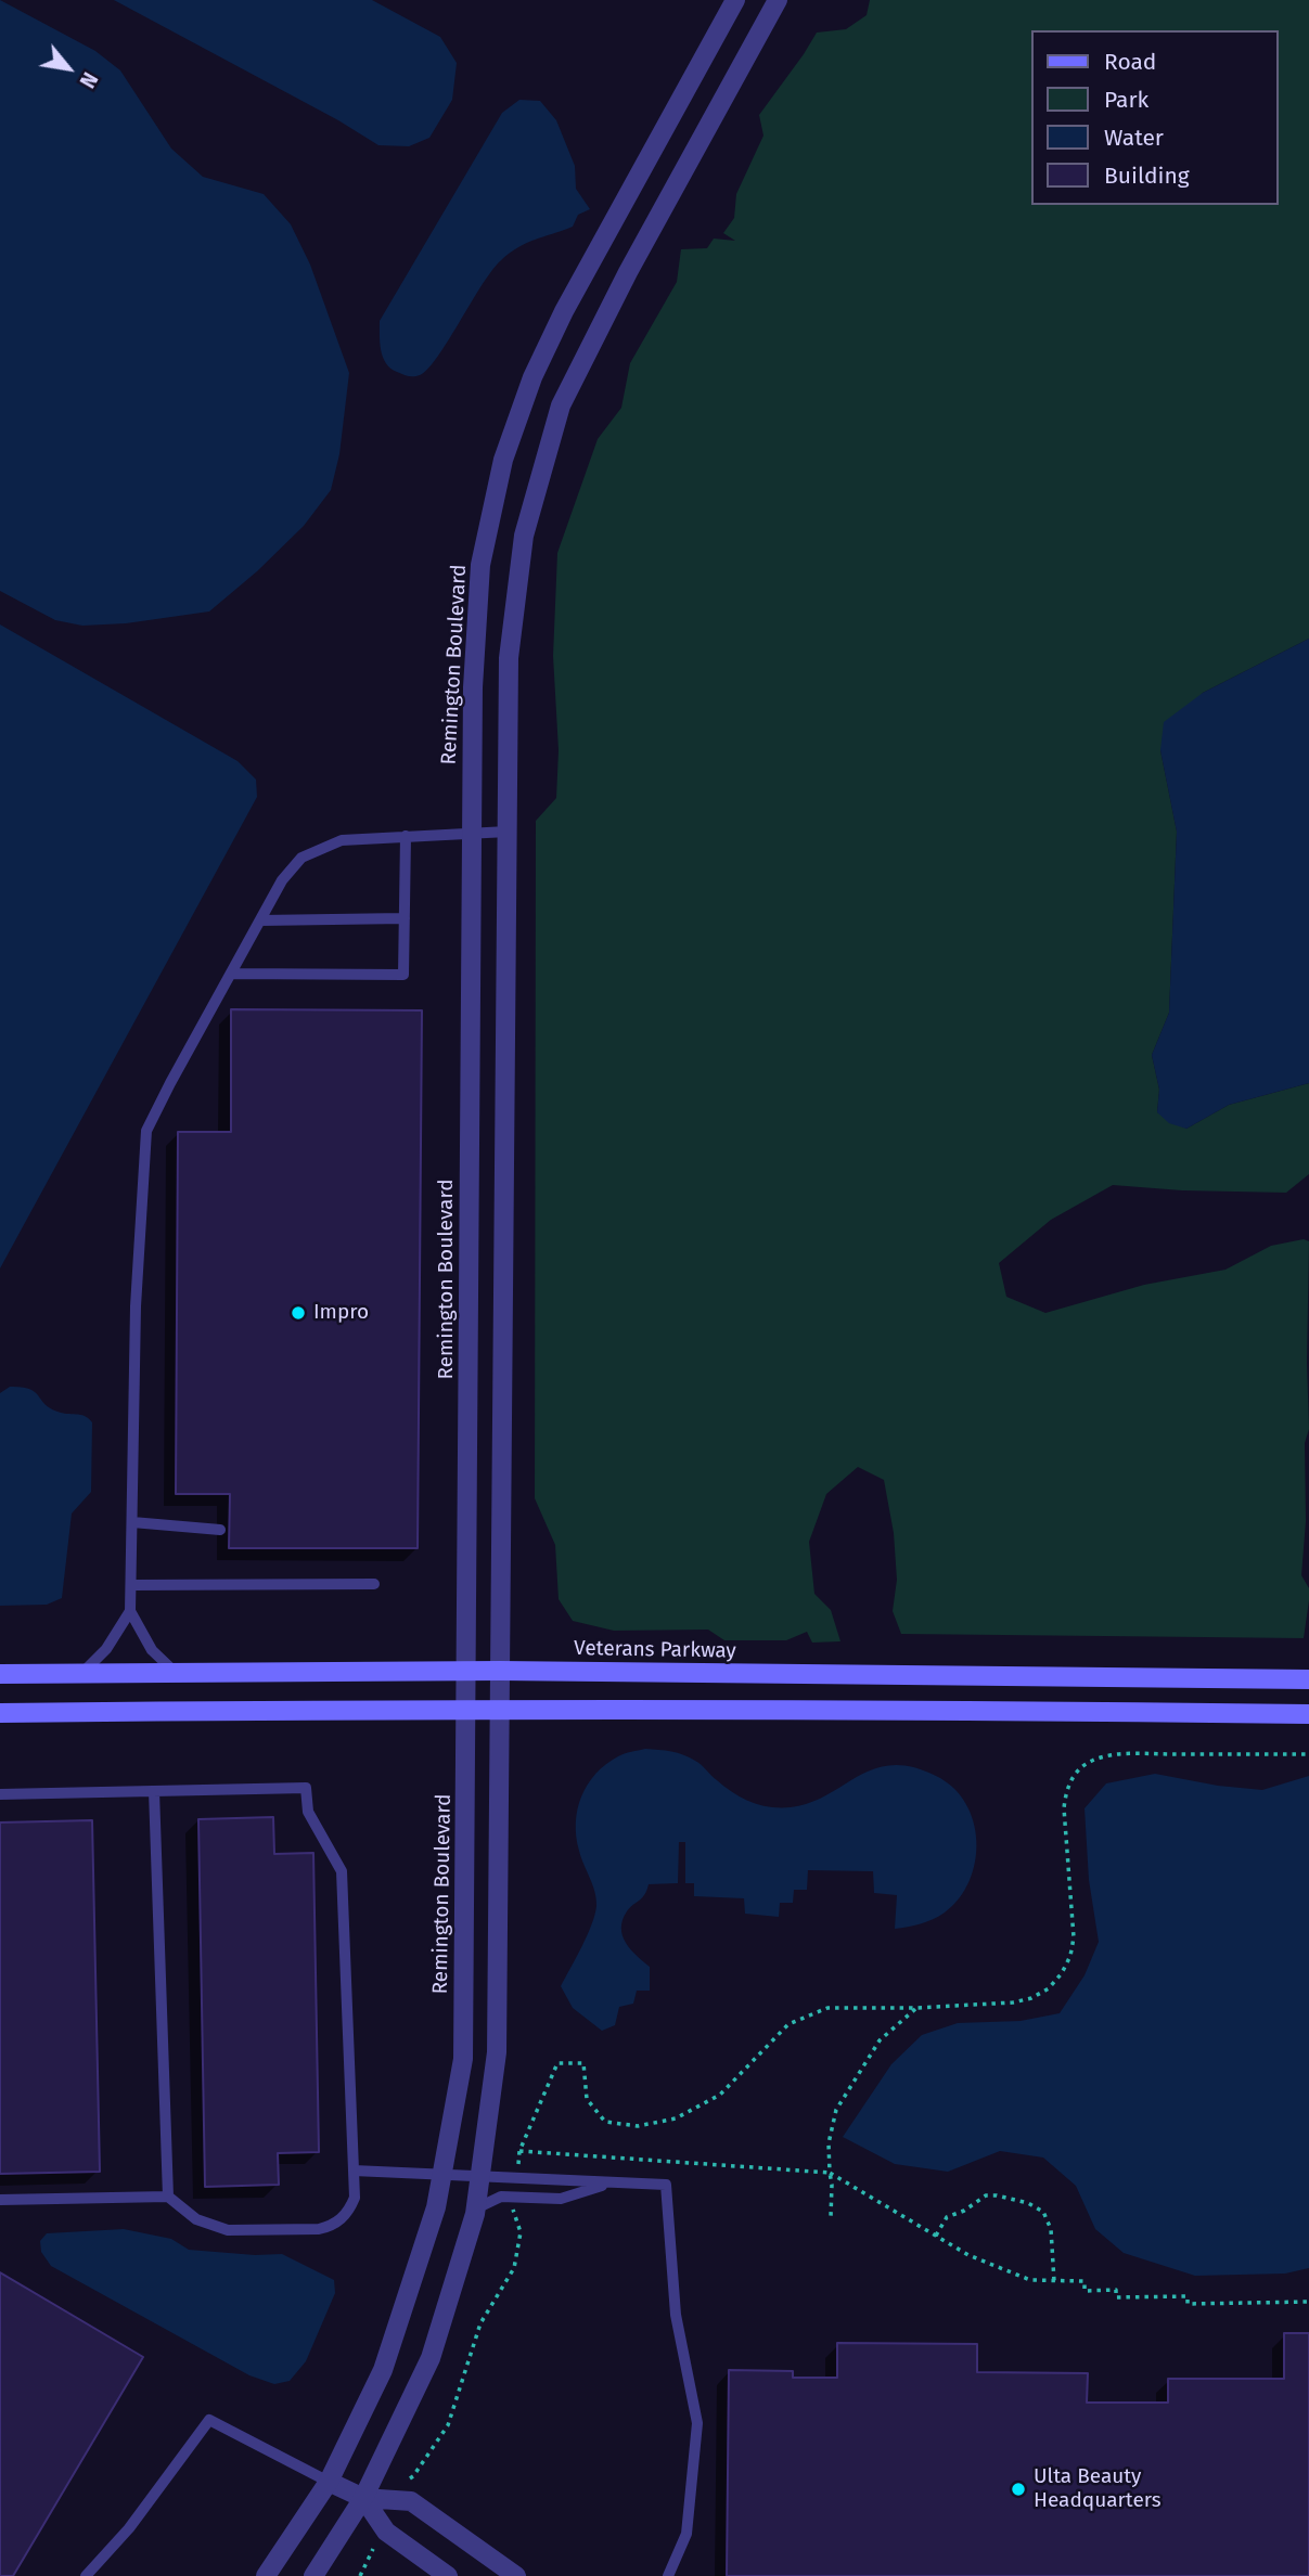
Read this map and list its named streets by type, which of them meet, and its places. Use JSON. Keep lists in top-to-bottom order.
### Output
{
  "streets": {
    "main road": ["Veterans Parkway"],
    "street": ["Remington Boulevard"]
  },
  "crossings": [
    ["Remington Boulevard", "Veterans Parkway"]
  ],
  "places": ["Impro", "Ulta Beauty Headquarters"],
  "legend": [
    "Road",
    "Park",
    "Water",
    "Building"
  ],
  "north": "bottom right"
}
